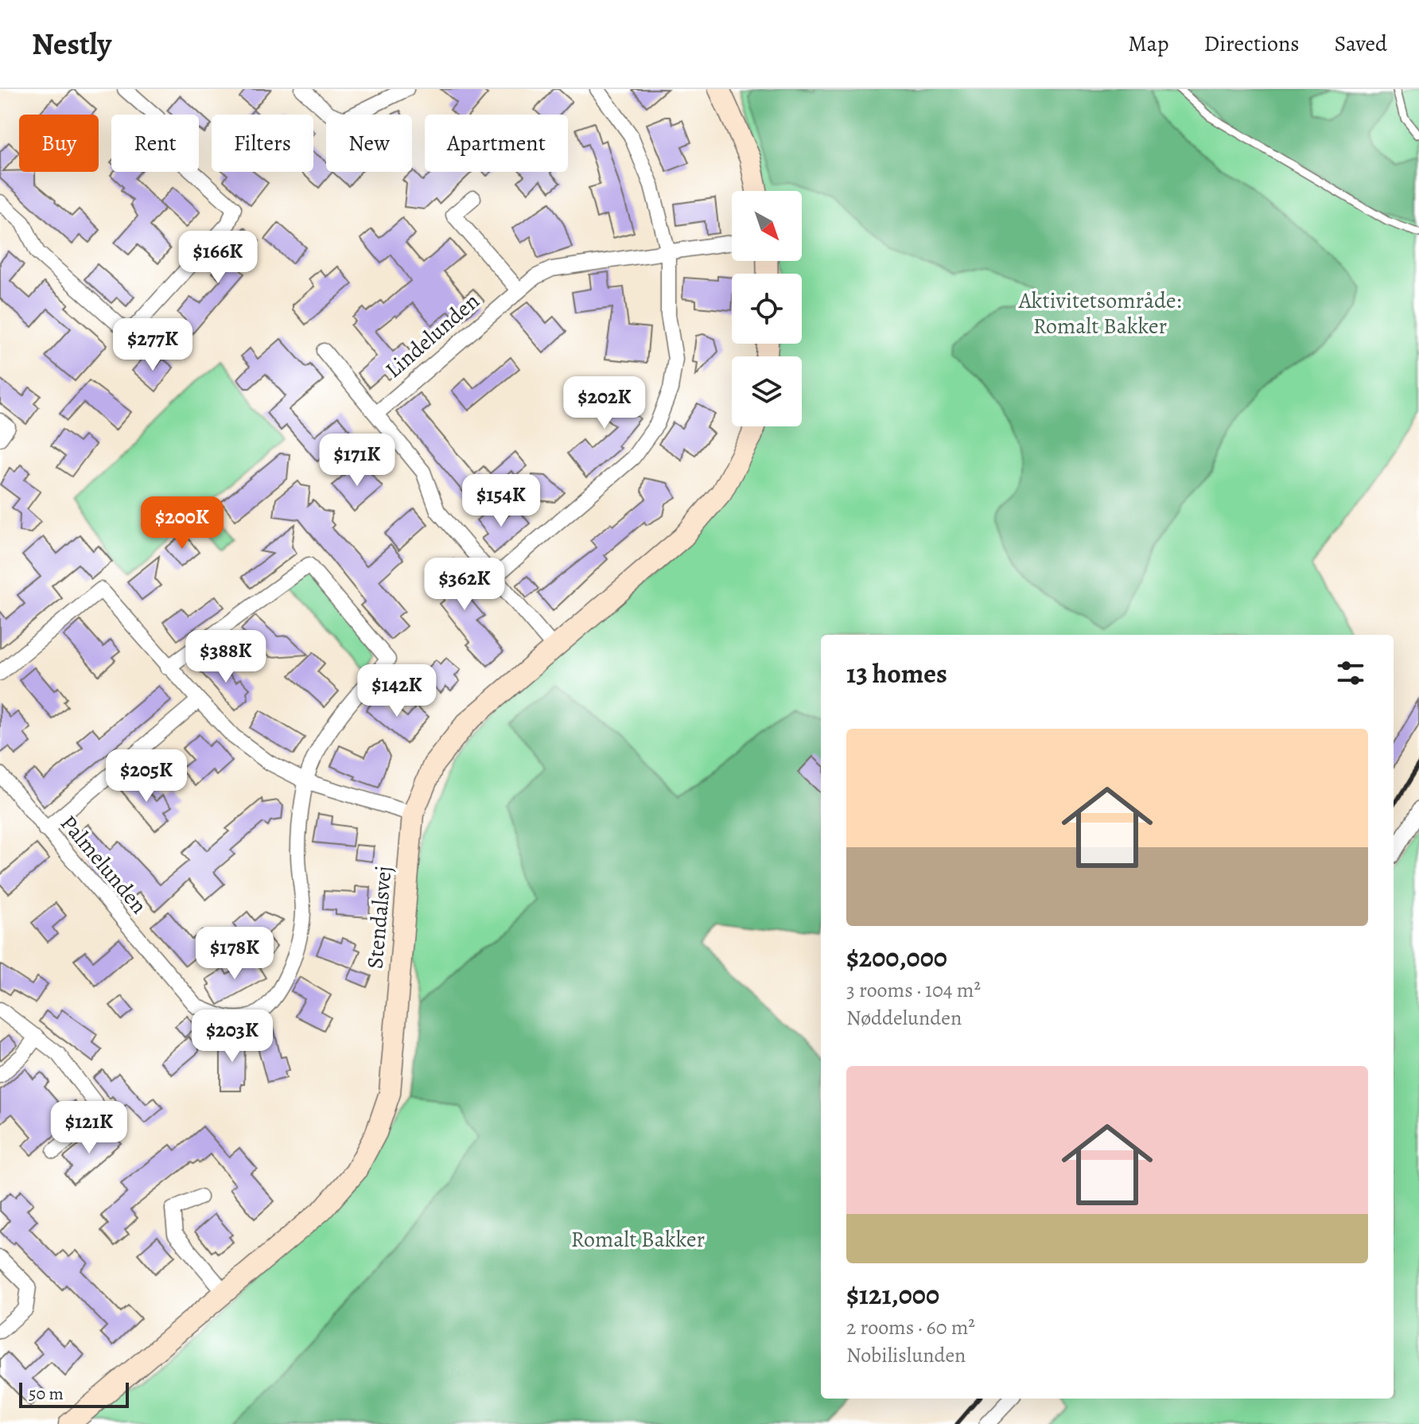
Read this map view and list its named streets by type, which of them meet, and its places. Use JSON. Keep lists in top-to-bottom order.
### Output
{
  "streets": {
    "street": ["Lindelunden", "Palmelunden", "Stendalsvej"]
  },
  "parks": ["Aktivitetsområde: Romalt Bakker", "Romalt Bakker"],
  "scale_bar": "50 m",
  "north": "bottom right",
  "page": {
    "header": "Nestly",
    "nav": ["Map", "Directions", "Saved"],
    "chip": [
      "Buy",
      "Rent",
      "Filters",
      "New",
      "Apartment"
    ],
    "price": [
      "$166K",
      "$277K",
      "$202K",
      "$171K",
      "$154K",
      "$200K",
      "$362K",
      "$388K",
      "$142K",
      "$205K",
      "$178K",
      "$203K",
      "$121K"
    ],
    "heading": "13 homes",
    "list": [
      {
        "name": "$200,000",
        "note": "3 rooms · 104 m² · Nøddelunden"
      },
      {
        "name": "$121,000",
        "note": "2 rooms · 60 m² · Nobilislunden"
      }
    ],
    "scale": "50 m"
  }
}
